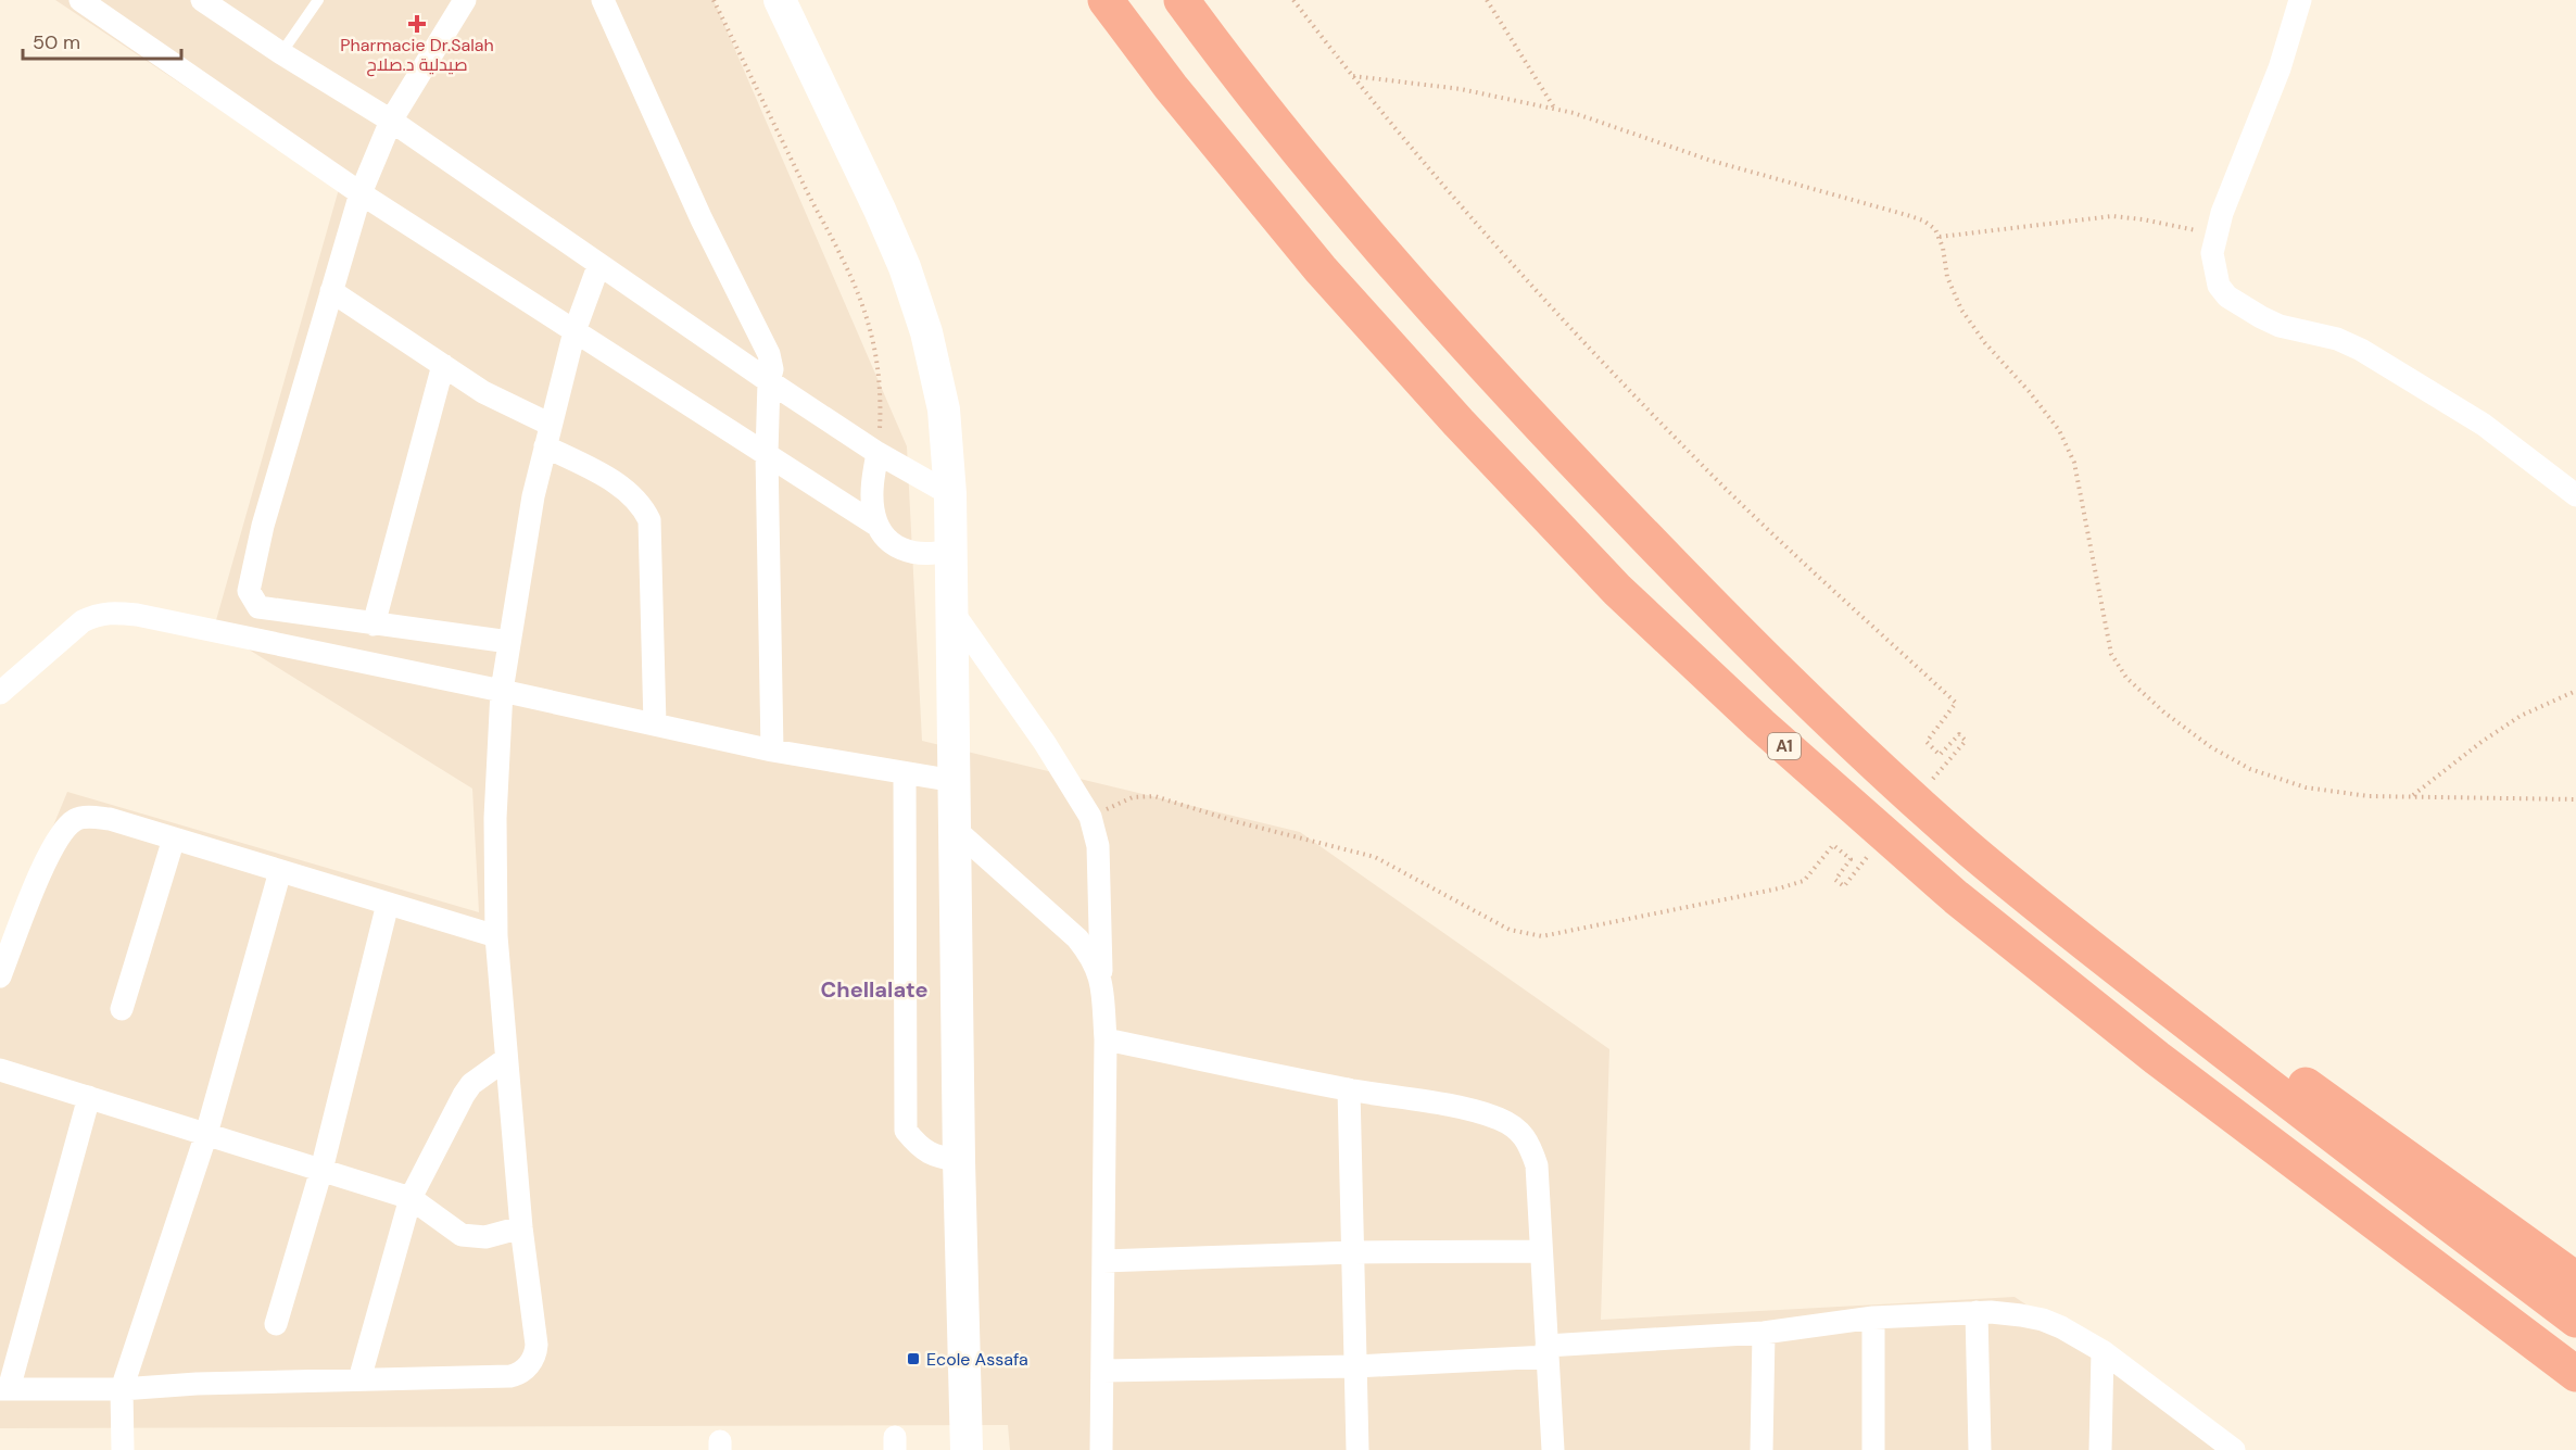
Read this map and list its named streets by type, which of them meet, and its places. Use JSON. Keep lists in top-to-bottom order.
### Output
{
  "streets": {
    "highway": ["A1"]
  },
  "districts": ["Chellalate"],
  "places": {
    "health": ["Pharmacie Dr.Salah صيدلية د.صلاح"],
    "transit": ["Ecole Assafa"]
  },
  "scale_bar": "50 m"
}
